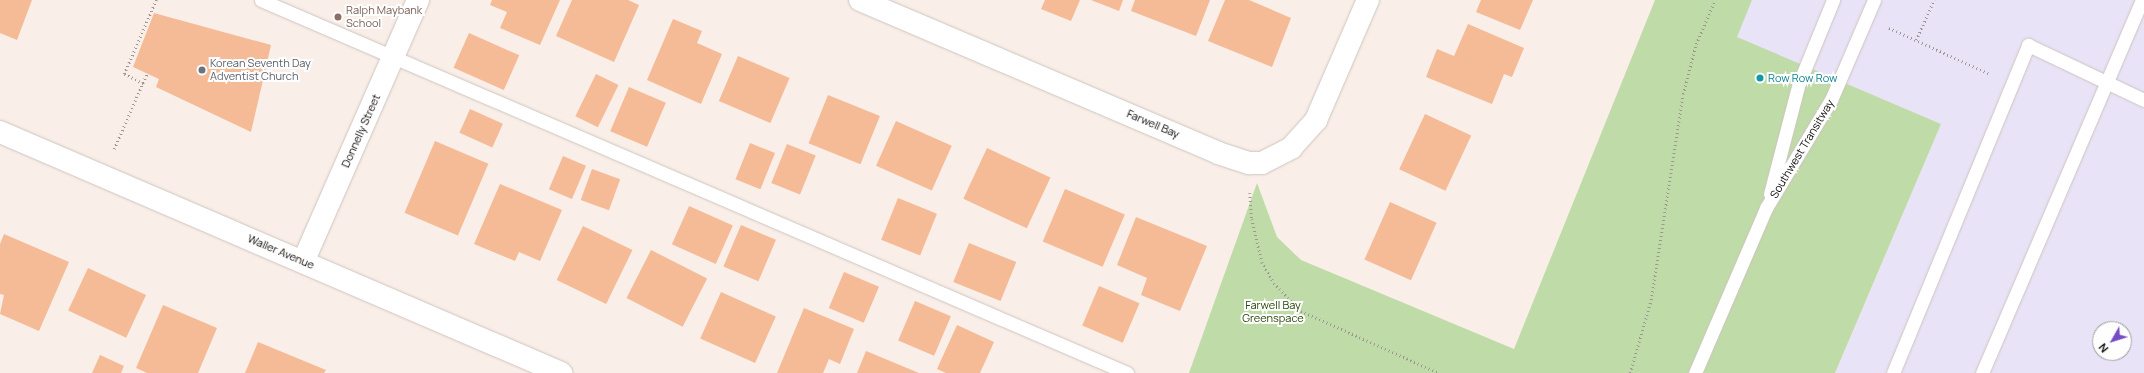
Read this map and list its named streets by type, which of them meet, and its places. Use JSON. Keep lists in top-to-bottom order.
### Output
{
  "streets": {
    "street": ["Farwell Bay", "Donnelly Street", "Waller Avenue"],
    "lane": ["Southwest Transitway"]
  },
  "crossings": [
    ["Donnelly Street", "Waller Avenue"]
  ],
  "parks": ["Farwell Bay Greenspace"],
  "places": ["Ralph Maybank School", "Korean Seventh Day Adventist Church", "Row Row Row"],
  "north": "bottom left"
}
